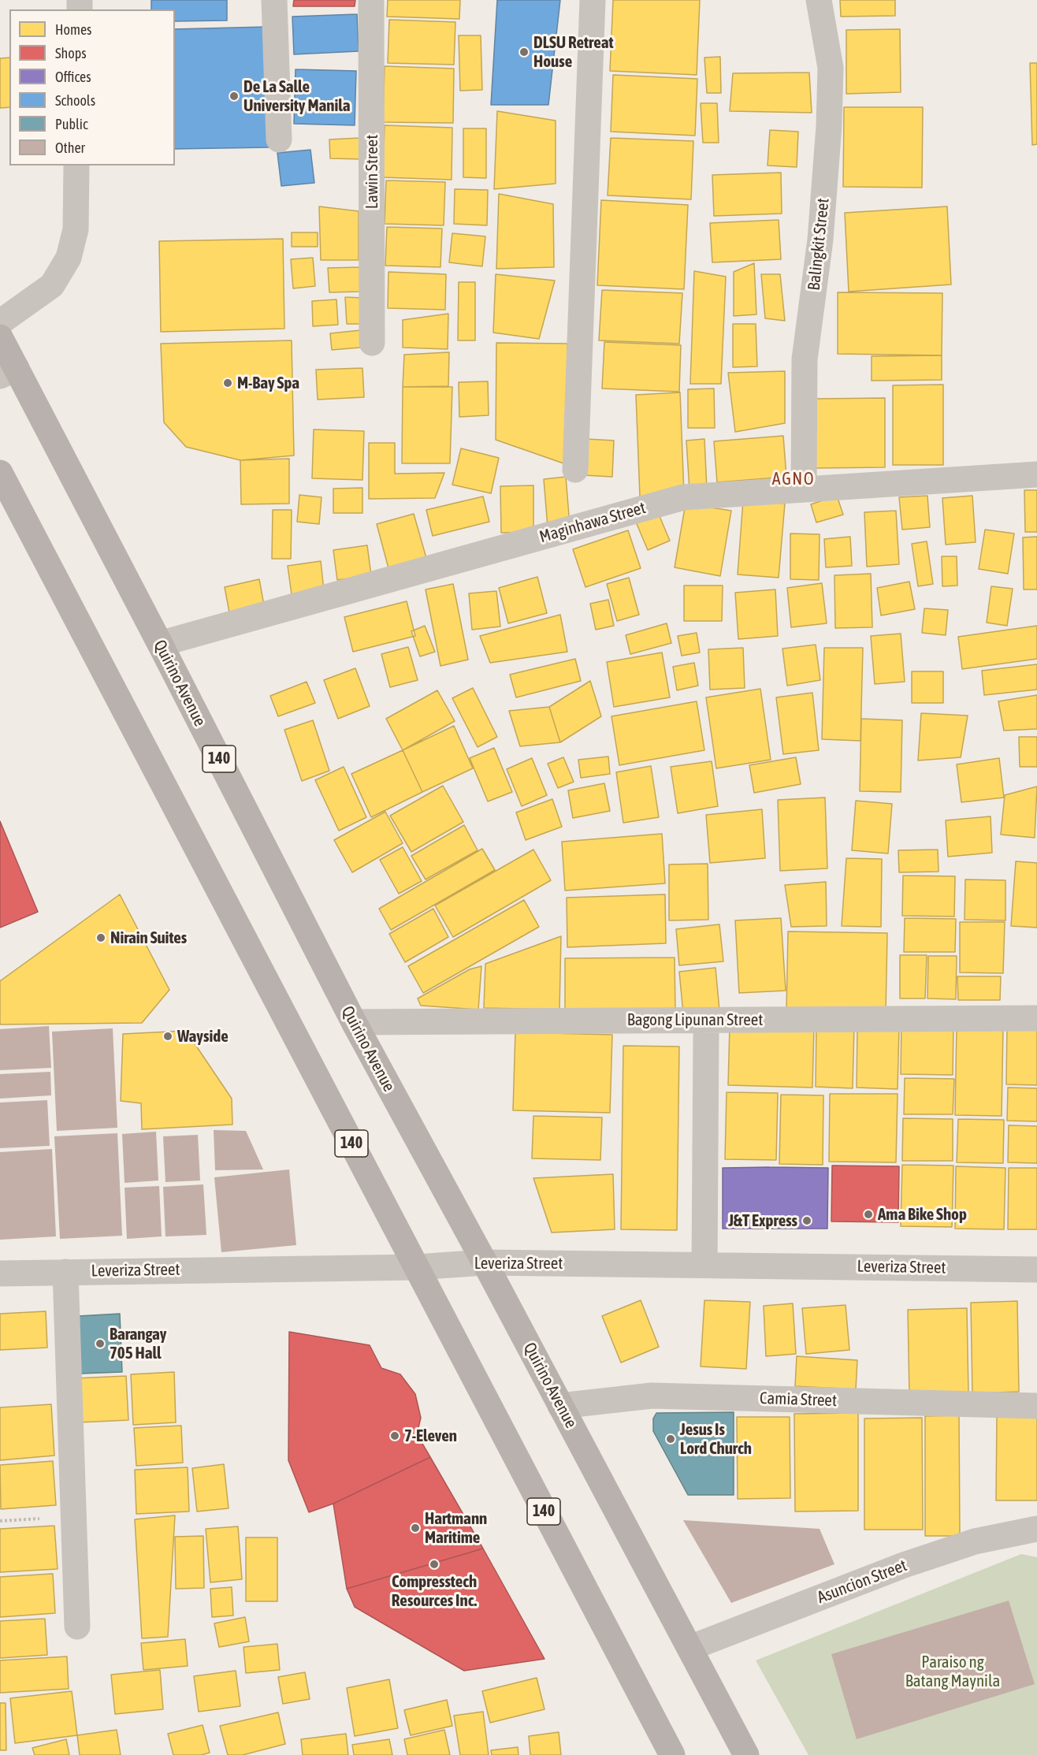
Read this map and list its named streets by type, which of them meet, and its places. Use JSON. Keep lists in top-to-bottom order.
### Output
{
  "streets": {
    "main road": ["Quirino Avenue", "140"],
    "street": [
      "Lawin Street",
      "Balingkit Street",
      "Maginhawa Street",
      "Bagong Lipunan Street",
      "Leveriza Street",
      "Camia Street",
      "Asuncion Street"
    ]
  },
  "crossings": [
    ["Balingkit Street", "Maginhawa Street"],
    ["Maginhawa Street", "Quirino Avenue"],
    ["Quirino Avenue", "Bagong Lipunan Street"],
    ["Quirino Avenue", "Leveriza Street"],
    ["Quirino Avenue", "Camia Street"],
    ["Quirino Avenue", "Asuncion Street"],
    ["140", "Leveriza Street"]
  ],
  "districts": ["AGNO"],
  "parks": ["Paraiso ng Batang Maynila"],
  "places": [
    "DLSU Retreat House",
    "De La Salle University Manila",
    "M-Bay Spa",
    "Nirain Suites",
    "Wayside",
    "Ama Bike Shop",
    "J&T Express",
    "Barangay 705 Hall",
    "7-Eleven",
    "Jesus Is Lord Church",
    "Hartmann Maritime",
    "Compresstech Resources Inc."
  ],
  "legend": [
    "Homes",
    "Shops",
    "Offices",
    "Schools",
    "Public",
    "Other"
  ]
}
